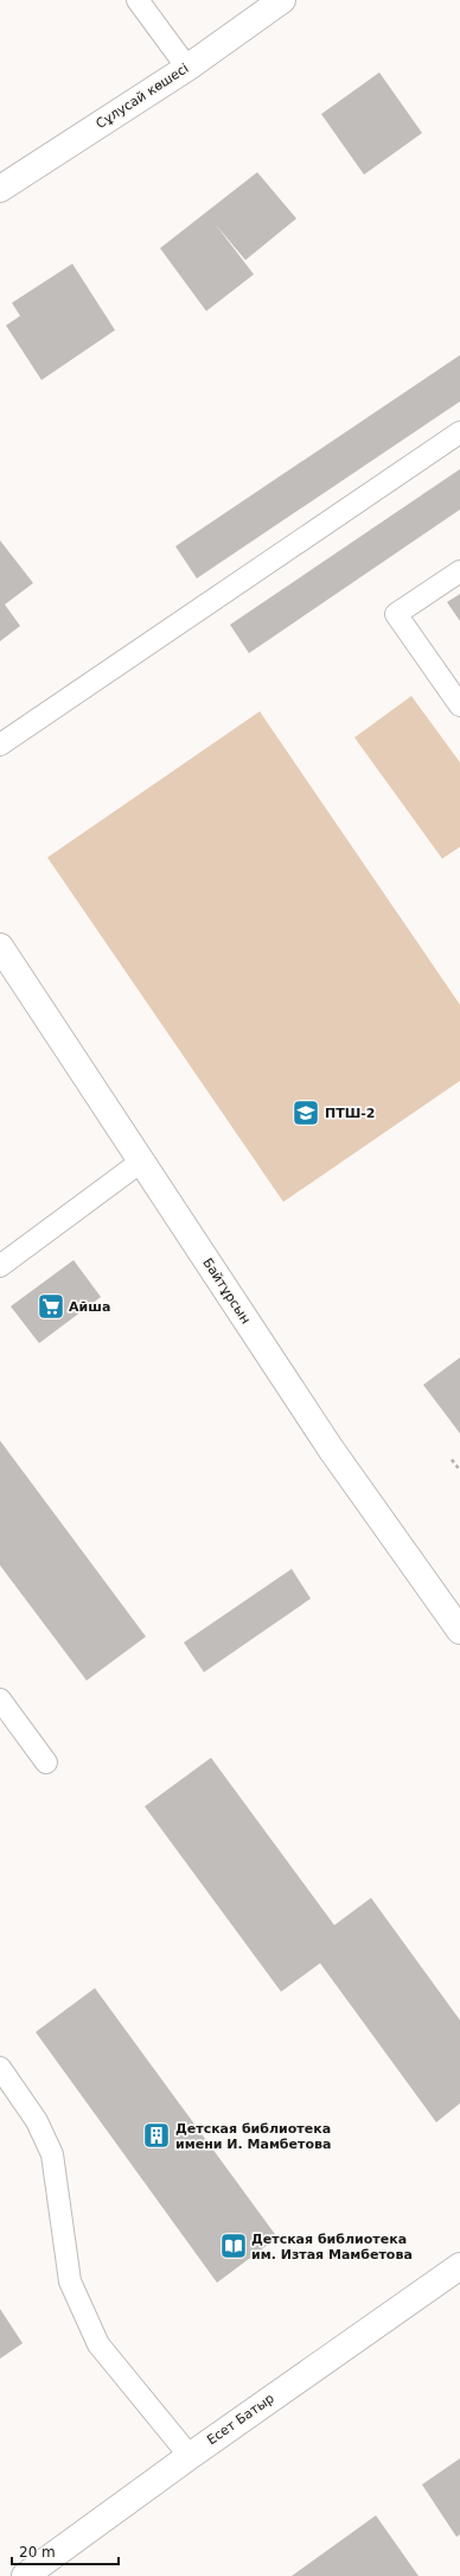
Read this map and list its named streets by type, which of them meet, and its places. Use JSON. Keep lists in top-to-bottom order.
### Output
{
  "streets": {
    "street": ["Сұлусай көшесі", "Байтұрсын", "Есет Батыр"]
  },
  "places": {
    "school or university": ["ПТШ-2"],
    "supermarket": ["Айша"],
    "building": ["Детская библиотека имени И. Мамбетова"],
    "library": ["Детская библиотека им. Изтая Мамбетова"]
  },
  "scale_bar": "20 m"
}
